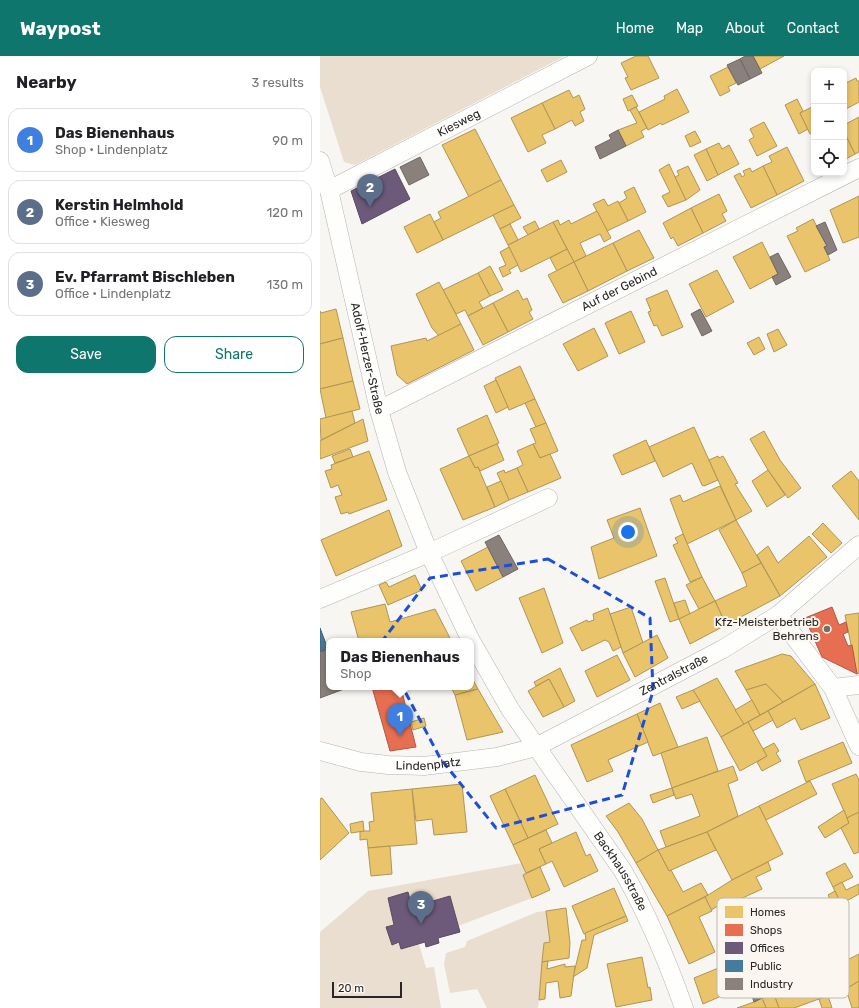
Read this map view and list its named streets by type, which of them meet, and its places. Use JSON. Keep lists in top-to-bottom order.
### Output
{
  "streets": {
    "street": [
      "Kiesweg",
      "Auf der Gebind",
      "Adolf-Herzer-Straße",
      "Zentralstraße",
      "Lindenplatz",
      "Backhausstraße"
    ]
  },
  "crossings": [
    ["Kiesweg", "Adolf-Herzer-Straße"],
    ["Auf der Gebind", "Adolf-Herzer-Straße"],
    ["Adolf-Herzer-Straße", "Zentralstraße"],
    ["Adolf-Herzer-Straße", "Lindenplatz"],
    ["Adolf-Herzer-Straße", "Backhausstraße"],
    ["Zentralstraße", "Lindenplatz"],
    ["Zentralstraße", "Backhausstraße"],
    ["Lindenplatz", "Backhausstraße"]
  ],
  "places": ["Kfz-Meisterbetrieb Behrens"],
  "legend": [
    "Homes",
    "Shops",
    "Offices",
    "Public",
    "Industry"
  ],
  "scale_bar": "20 m",
  "page": {
    "header": "Waypost",
    "nav": [
      "Home",
      "Map",
      "About",
      "Contact"
    ],
    "heading": ["Nearby", "3 results"],
    "map_buttons": ["+", "−"],
    "list": [
      {
        "mark": "1",
        "name": "Das Bienenhaus",
        "note": "Shop · Lindenplatz",
        "value": "90 m"
      },
      {
        "mark": "2",
        "name": "Kerstin Helmhold",
        "note": "Office · Kiesweg",
        "value": "120 m"
      },
      {
        "mark": "3",
        "name": "Ev. Pfarramt Bischleben",
        "note": "Office · Lindenplatz",
        "value": "130 m"
      }
    ],
    "pins": ["2", "1", "3"],
    "buttons": ["Save", "Share"],
    "popup": ["Das Bienenhaus", "Shop"],
    "scale": "20 m"
  }
}
